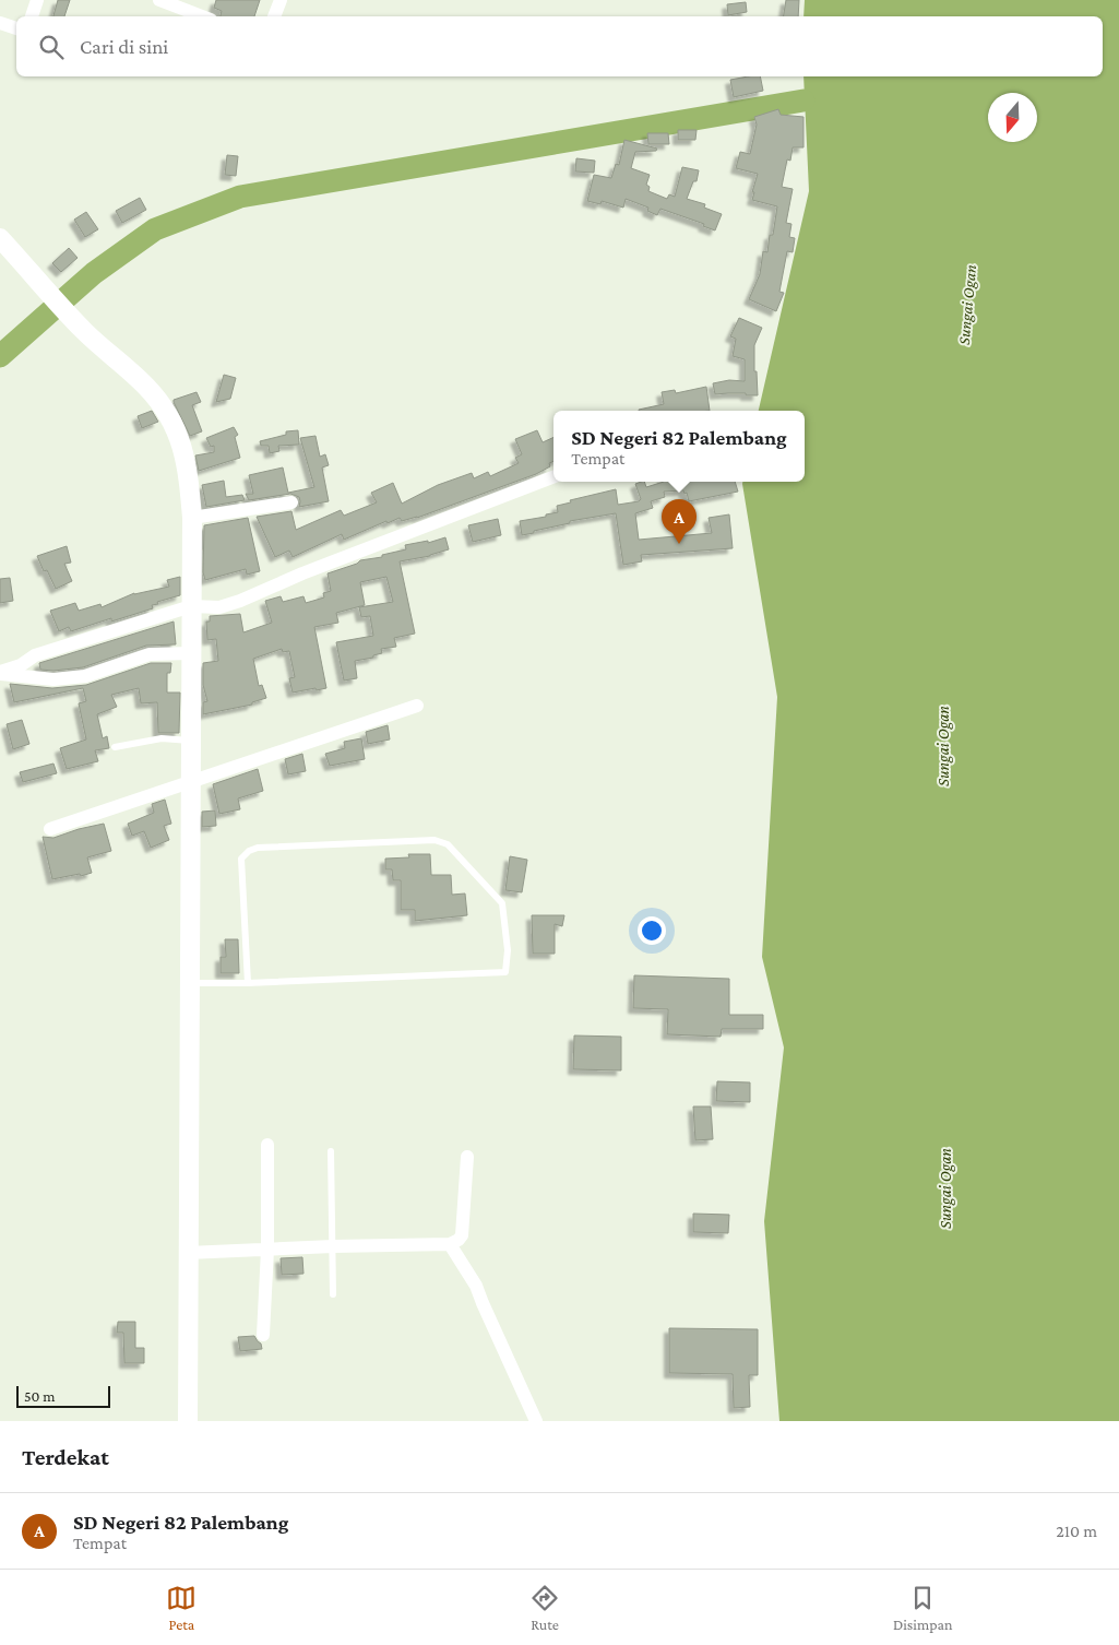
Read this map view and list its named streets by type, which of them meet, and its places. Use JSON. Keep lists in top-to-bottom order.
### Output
{
  "water": ["Sungai Ogan"],
  "scale_bar": "50 m",
  "north": "bottom",
  "page": {
    "search": "Cari di sini",
    "popup": ["SD Negeri 82 Palembang", "Tempat"],
    "pins": "A",
    "scale": "50 m",
    "heading": "Terdekat",
    "list": [
      {
        "mark": "A",
        "name": "SD Negeri 82 Palembang",
        "note": "Tempat",
        "value": "210 m"
      }
    ],
    "nav": ["Peta", "Rute", "Disimpan"]
  }
}
